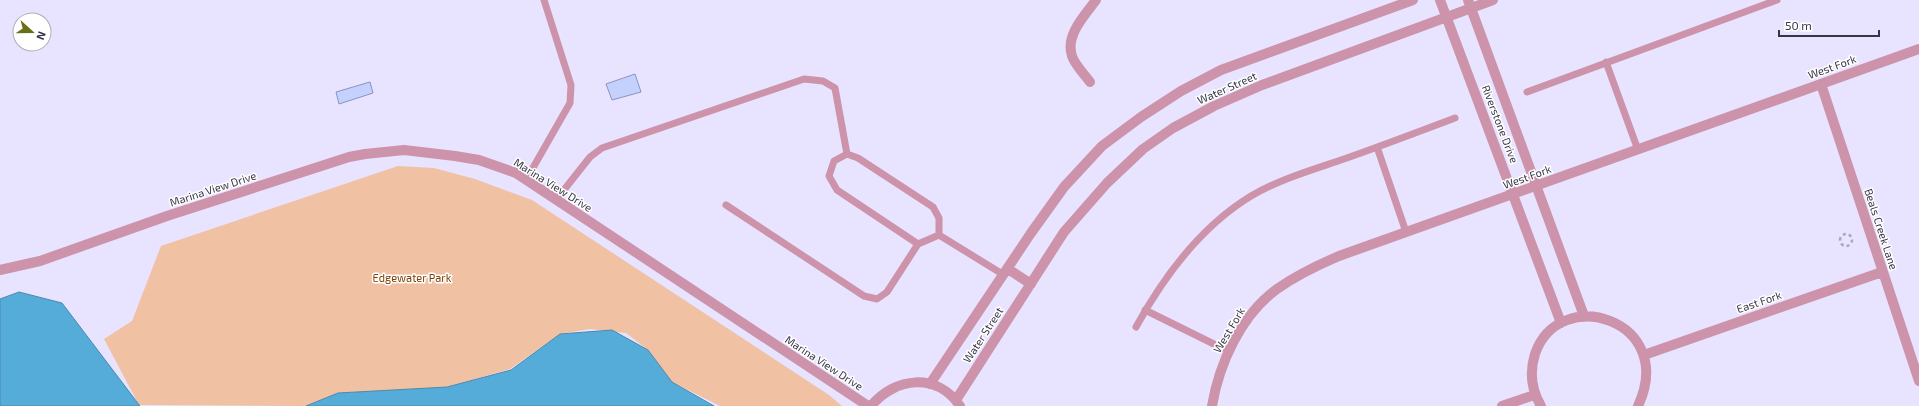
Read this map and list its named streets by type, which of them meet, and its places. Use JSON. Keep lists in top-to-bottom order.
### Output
{
  "streets": {
    "street": [
      "West Fork",
      "Water Street",
      "Riverstone Drive",
      "Marina View Drive",
      "Beals Creek Lane",
      "East Fork"
    ]
  },
  "crossings": [
    ["West Fork", "Riverstone Drive"],
    ["West Fork", "Beals Creek Lane"],
    ["Water Street", "Riverstone Drive"],
    ["Water Street", "Marina View Drive"],
    ["Beals Creek Lane", "East Fork"]
  ],
  "parks": ["Edgewater Park"],
  "scale_bar": "50 m",
  "north": "right"
}
